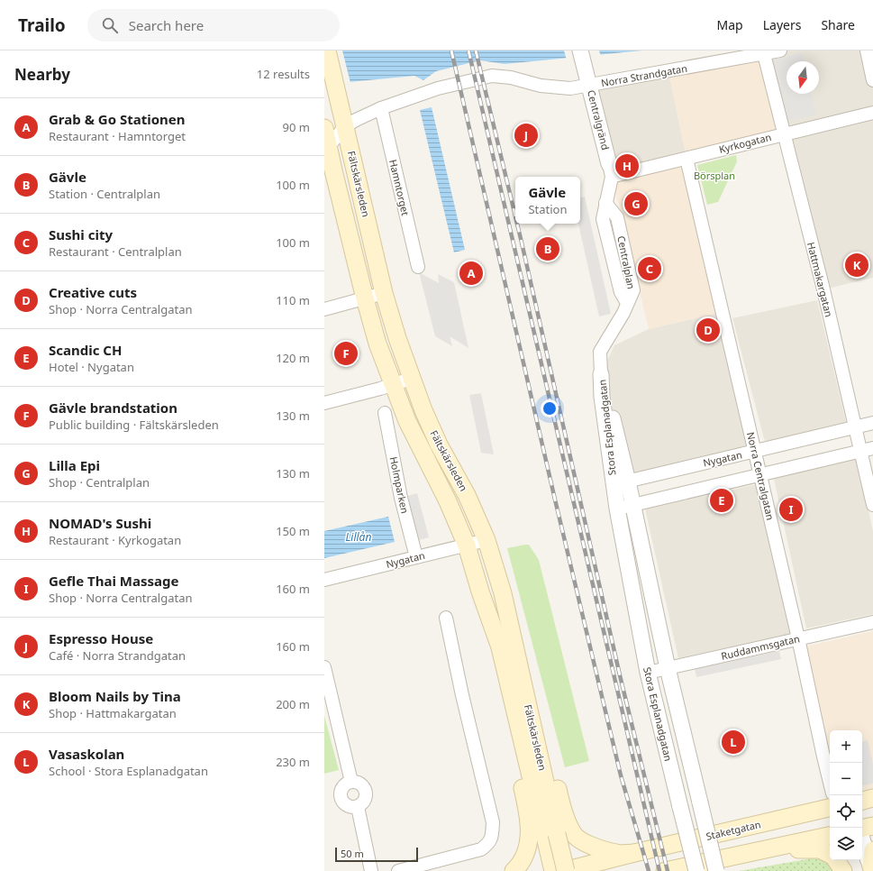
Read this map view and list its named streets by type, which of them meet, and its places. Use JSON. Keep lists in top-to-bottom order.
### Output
{
  "streets": {
    "main road": ["Fältskärsleden", "Staketgatan"],
    "street": [
      "Norra Strandgatan",
      "Centralgränd",
      "Kyrkogatan",
      "Hamntorget",
      "Centralplan",
      "Hattmakargatan",
      "Stora Esplanadgatan",
      "Nygatan",
      "Norra Centralgatan",
      "Holmparken",
      "Ruddammsgatan"
    ]
  },
  "crossings": [
    ["Norra Strandgatan", "Centralgränd"],
    ["Norra Strandgatan", "Fältskärsleden"],
    ["Norra Strandgatan", "Hamntorget"],
    ["Norra Strandgatan", "Hattmakargatan"],
    ["Centralgränd", "Kyrkogatan"],
    ["Centralgränd", "Centralplan"],
    ["Kyrkogatan", "Centralplan"],
    ["Kyrkogatan", "Hattmakargatan"],
    ["Kyrkogatan", "Norra Centralgatan"],
    ["Fältskärsleden", "Nygatan"],
    ["Centralplan", "Stora Esplanadgatan"],
    ["Hattmakargatan", "Nygatan"],
    ["Stora Esplanadgatan", "Nygatan"],
    ["Stora Esplanadgatan", "Ruddammsgatan"],
    ["Nygatan", "Norra Centralgatan"],
    ["Nygatan", "Holmparken"],
    ["Norra Centralgatan", "Ruddammsgatan"]
  ],
  "water": ["Lillån"],
  "parks": ["Börsplan"],
  "scale_bar": "50 m",
  "north": "bottom",
  "page": {
    "header": "Trailo",
    "search": "Search here",
    "nav": ["Map", "Layers", "Share"],
    "heading": ["Nearby", "12 results"],
    "list": [
      {
        "mark": "A",
        "name": "Grab & Go Stationen",
        "note": "Restaurant · Hamntorget",
        "value": "90 m"
      },
      {
        "mark": "B",
        "name": "Gävle",
        "note": "Station · Centralplan",
        "value": "100 m"
      },
      {
        "mark": "C",
        "name": "Sushi city",
        "note": "Restaurant · Centralplan",
        "value": "100 m"
      },
      {
        "mark": "D",
        "name": "Creative cuts",
        "note": "Shop · Norra Centralgatan",
        "value": "110 m"
      },
      {
        "mark": "E",
        "name": "Scandic CH",
        "note": "Hotel · Nygatan",
        "value": "120 m"
      },
      {
        "mark": "F",
        "name": "Gävle brandstation",
        "note": "Public building · Fältskärsleden",
        "value": "130 m"
      },
      {
        "mark": "G",
        "name": "Lilla Epi",
        "note": "Shop · Centralplan",
        "value": "130 m"
      },
      {
        "mark": "H",
        "name": "NOMAD's Sushi",
        "note": "Restaurant · Kyrkogatan",
        "value": "150 m"
      },
      {
        "mark": "I",
        "name": "Gefle Thai Massage",
        "note": "Shop · Norra Centralgatan",
        "value": "160 m"
      },
      {
        "mark": "J",
        "name": "Espresso House",
        "note": "Café · Norra Strandgatan",
        "value": "160 m"
      },
      {
        "mark": "K",
        "name": "Bloom Nails by Tina",
        "note": "Shop · Hattmakargatan",
        "value": "200 m"
      },
      {
        "mark": "L",
        "name": "Vasaskolan",
        "note": "School · Stora Esplanadgatan",
        "value": "230 m"
      }
    ],
    "pins": [
      "J",
      "H",
      "G",
      "B",
      "K",
      "C",
      "A",
      "D",
      "F",
      "E",
      "I",
      "L"
    ],
    "popup": ["Gävle", "Station"],
    "map_buttons": ["+", "−"],
    "scale": "50 m"
  }
}
